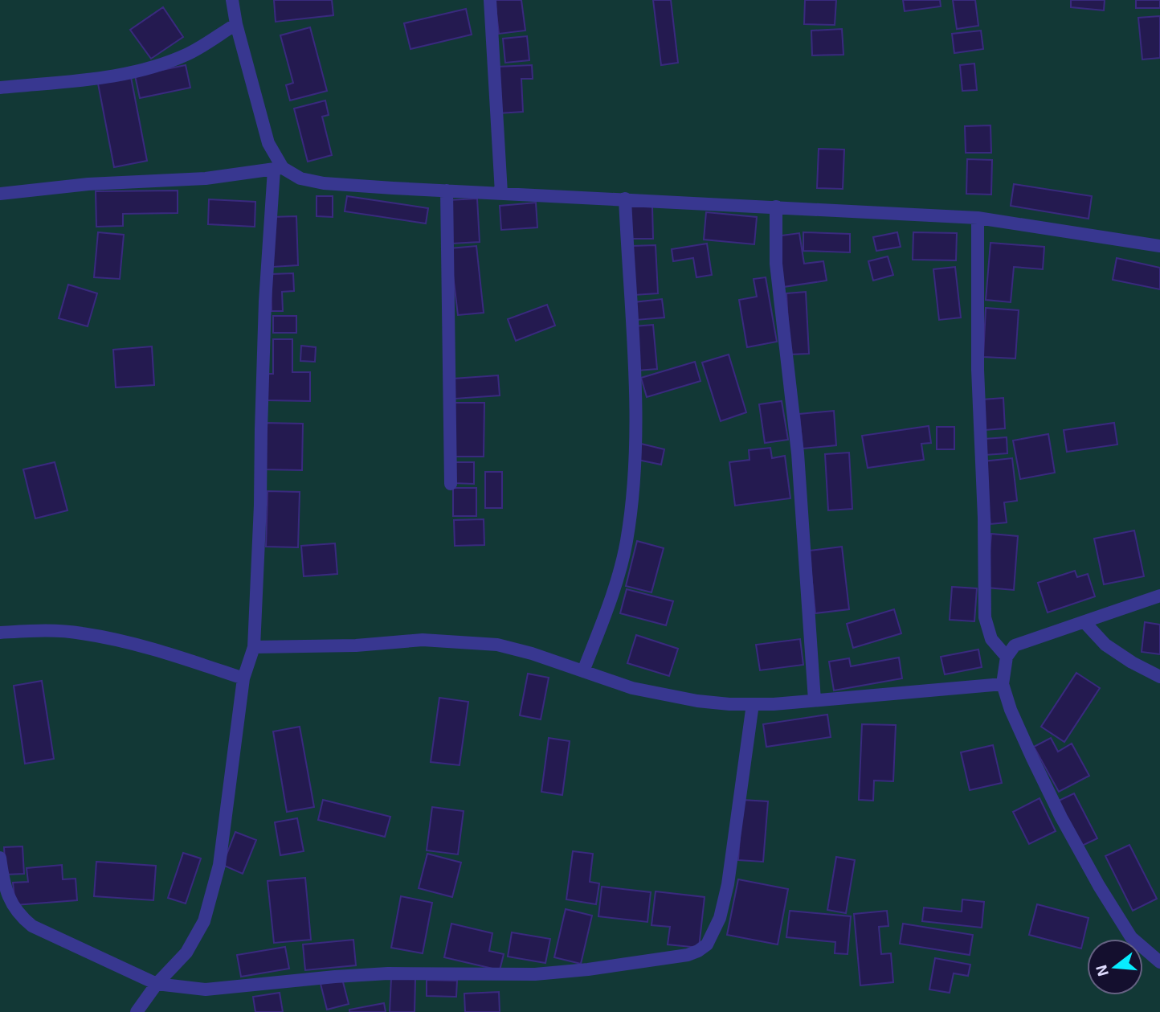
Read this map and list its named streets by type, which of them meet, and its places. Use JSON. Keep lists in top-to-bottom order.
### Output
{
  "north": "left"
}
